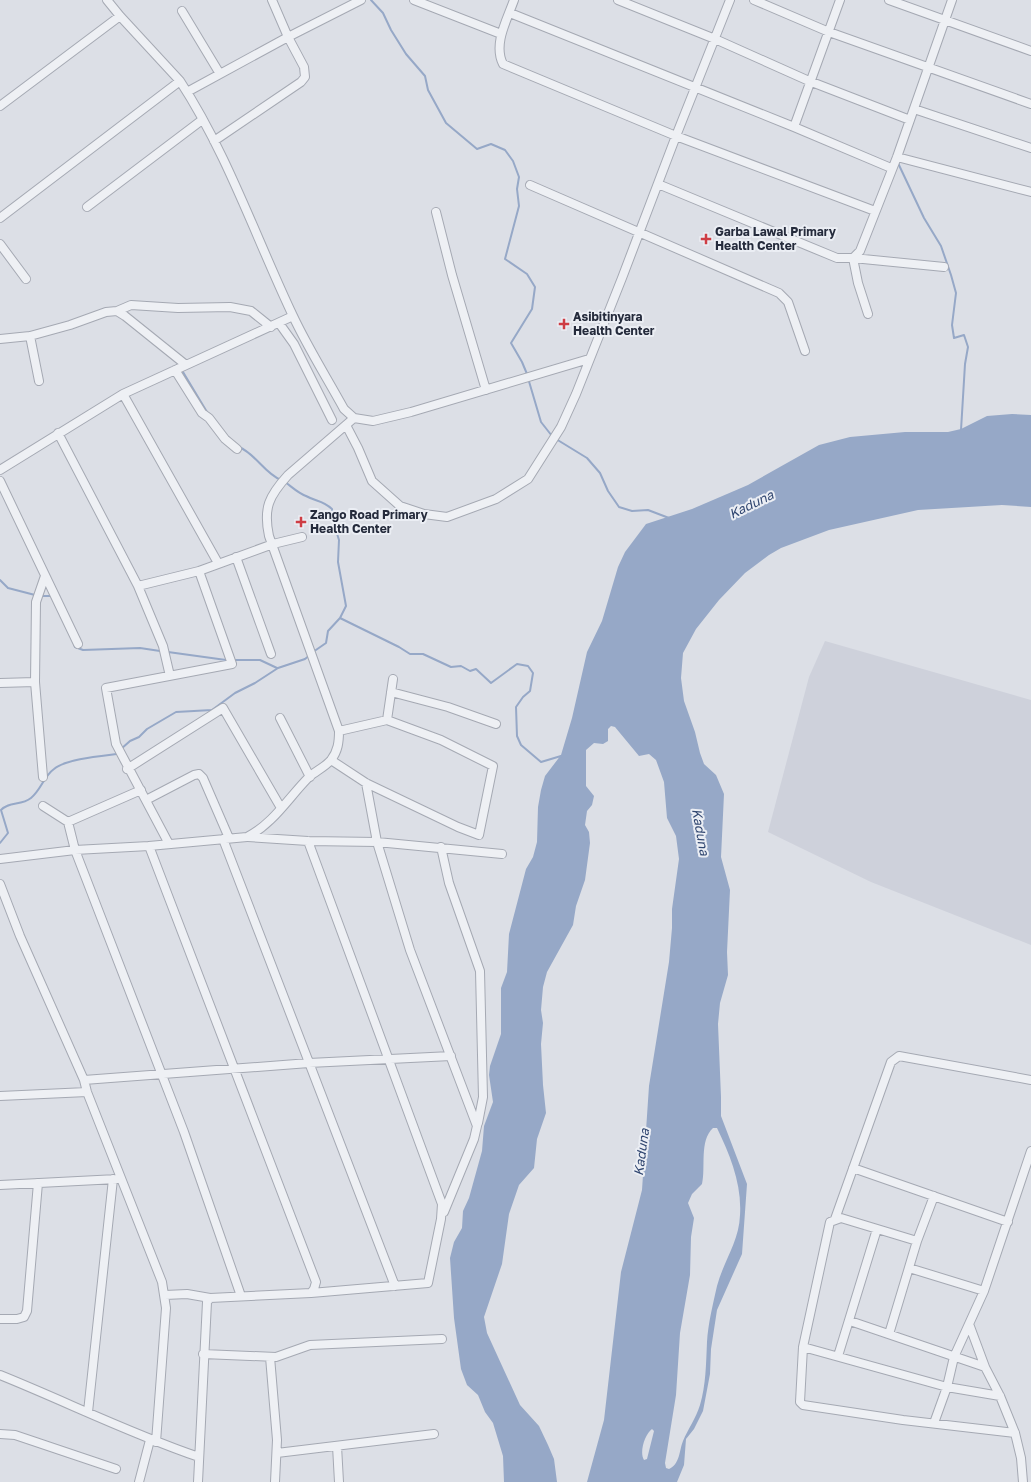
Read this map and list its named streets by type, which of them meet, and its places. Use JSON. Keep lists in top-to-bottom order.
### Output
{
  "water": ["Kaduna"],
  "places": {
    "health": ["Garba Lawal Primary Health Center", "Asibitinyara Health Center", "Zango Road Primary Health Center"]
  }
}
